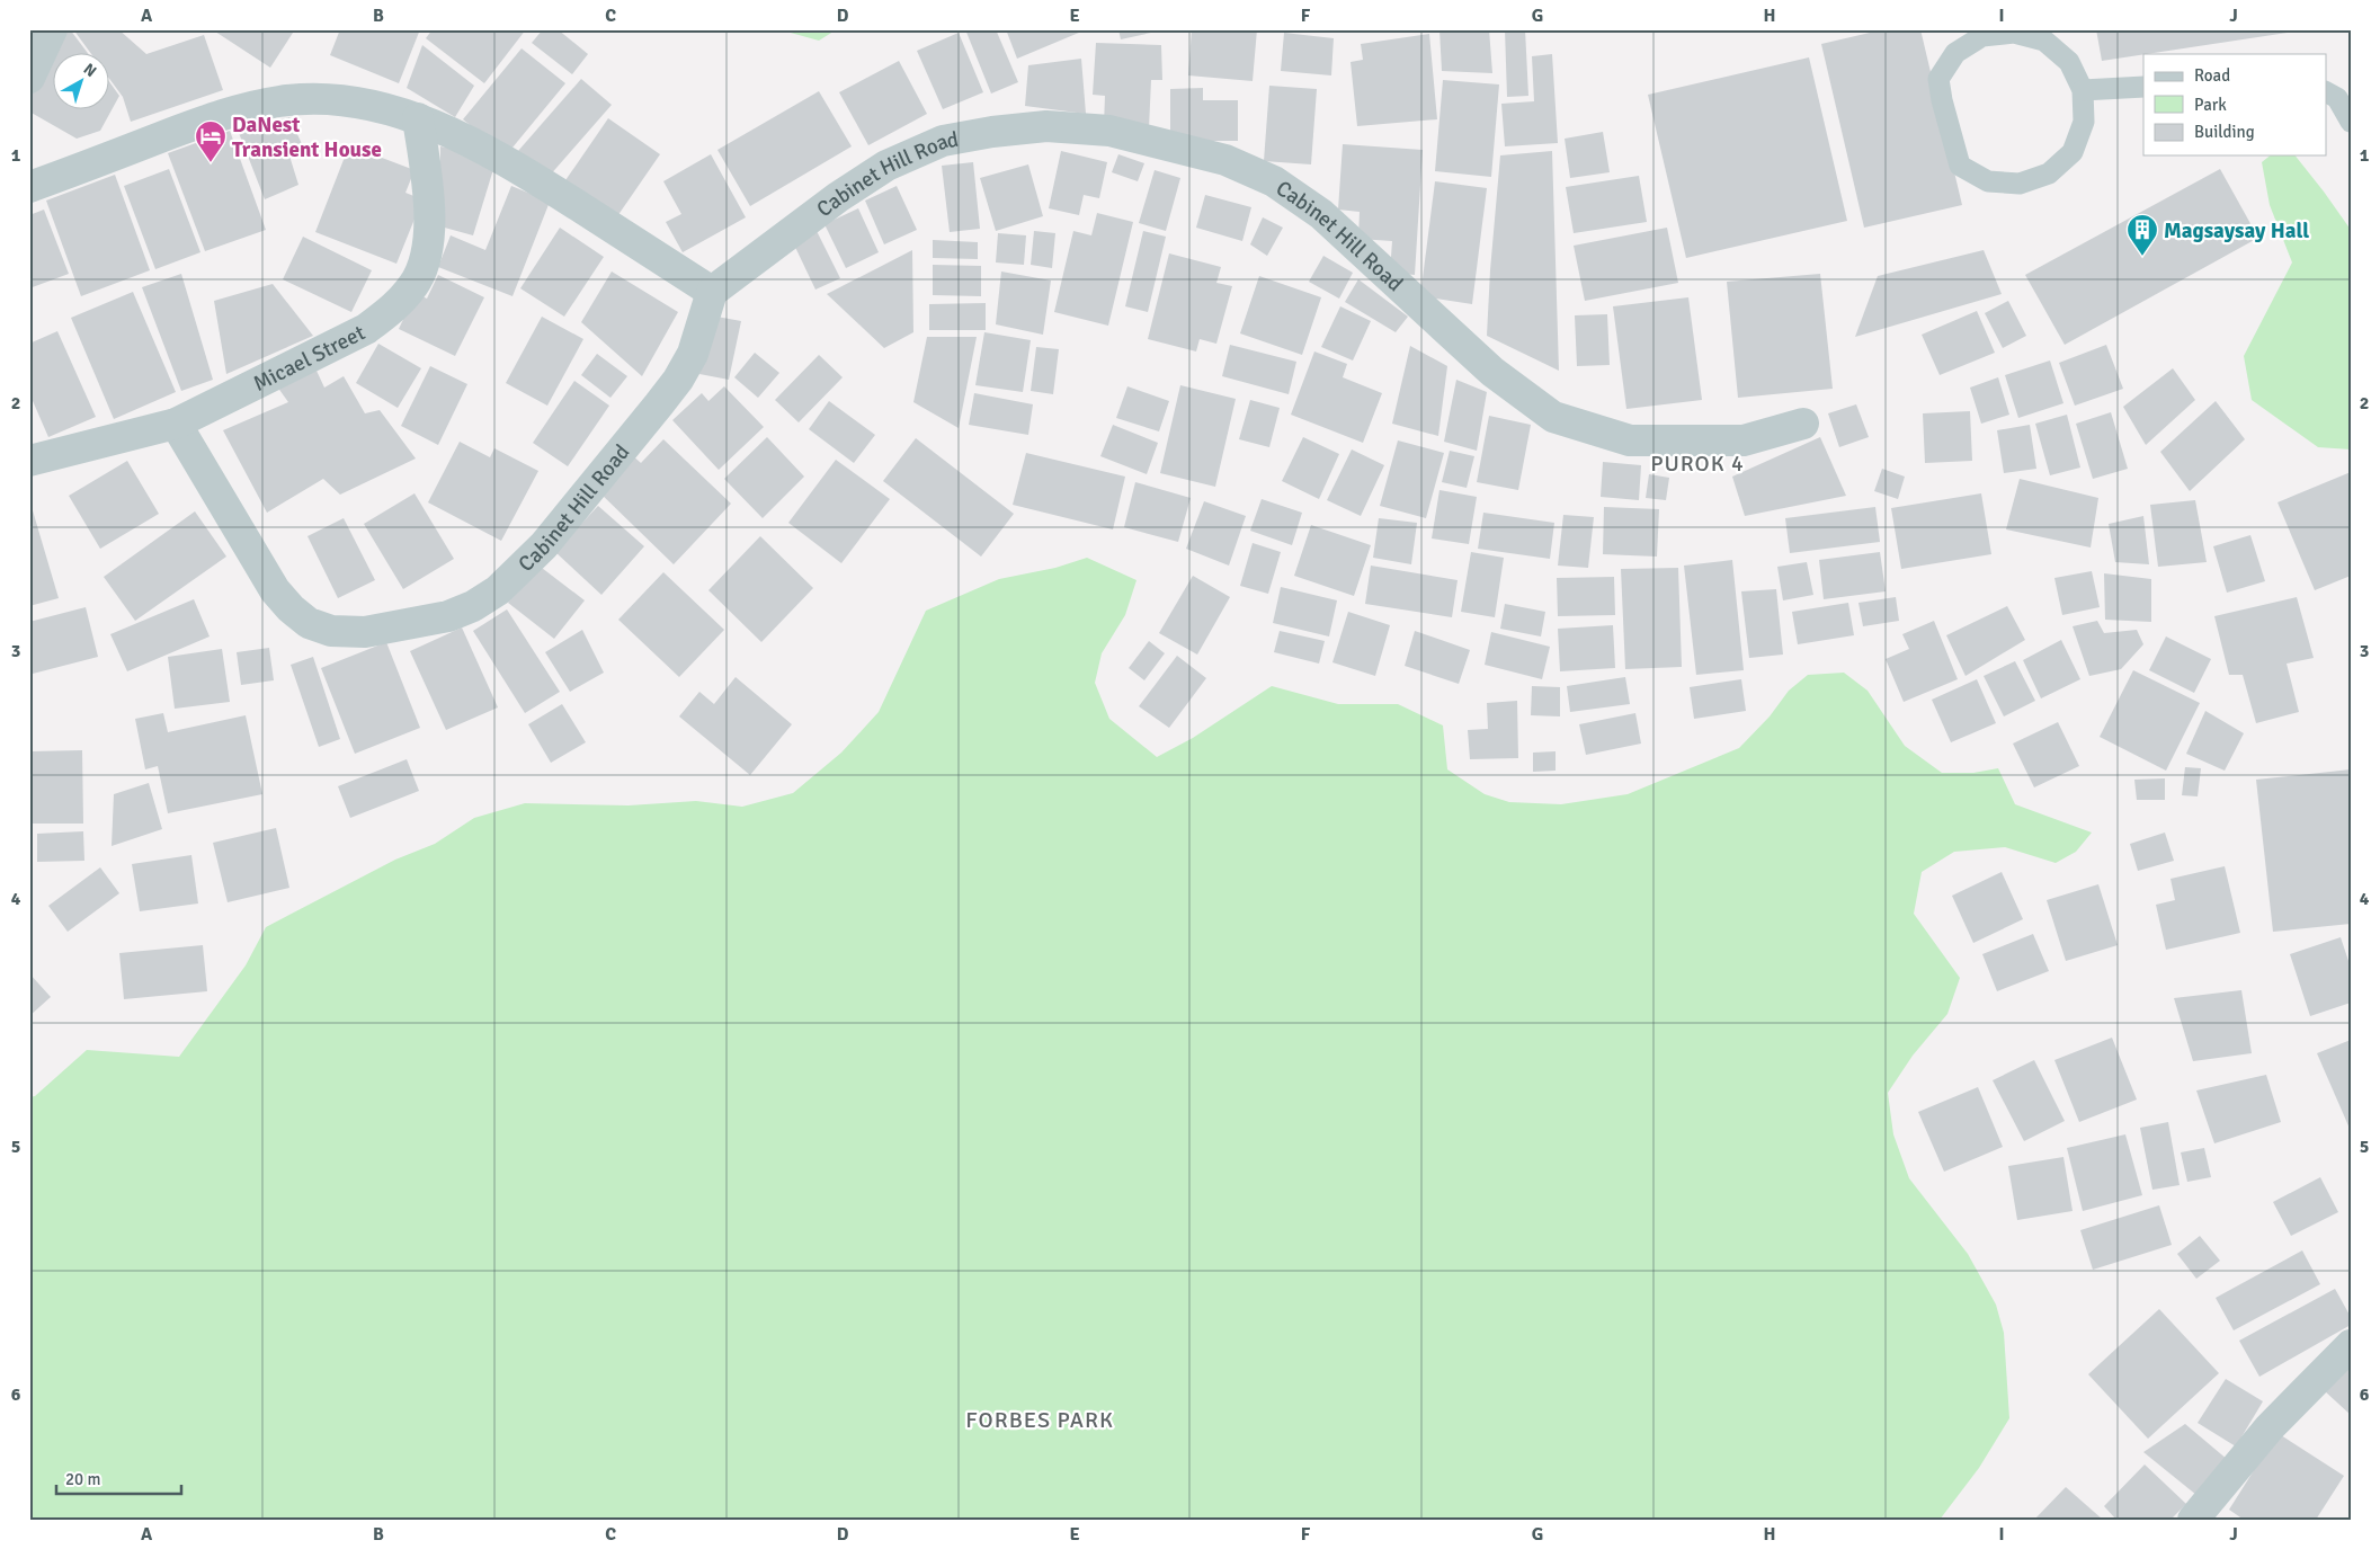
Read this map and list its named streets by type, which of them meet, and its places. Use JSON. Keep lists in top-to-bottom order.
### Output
{
  "streets": {
    "street": ["Cabinet Hill Road", "Micael Street"]
  },
  "crossings": [
    ["Cabinet Hill Road", "Micael Street"]
  ],
  "districts": ["PUROK 4", "FORBES PARK"],
  "places": {
    "hotel": ["DaNest Transient House"],
    "building": ["Magsaysay Hall"]
  },
  "legend": ["Road", "Park", "Building"],
  "scale_bar": "20 m",
  "north": "top right",
  "grid": {
    "columns": [
      "A",
      "B",
      "C",
      "D",
      "E",
      "F",
      "G",
      "H",
      "I",
      "J"
    ],
    "rows": [
      "1",
      "2",
      "3",
      "4",
      "5",
      "6"
    ]
  }
}
